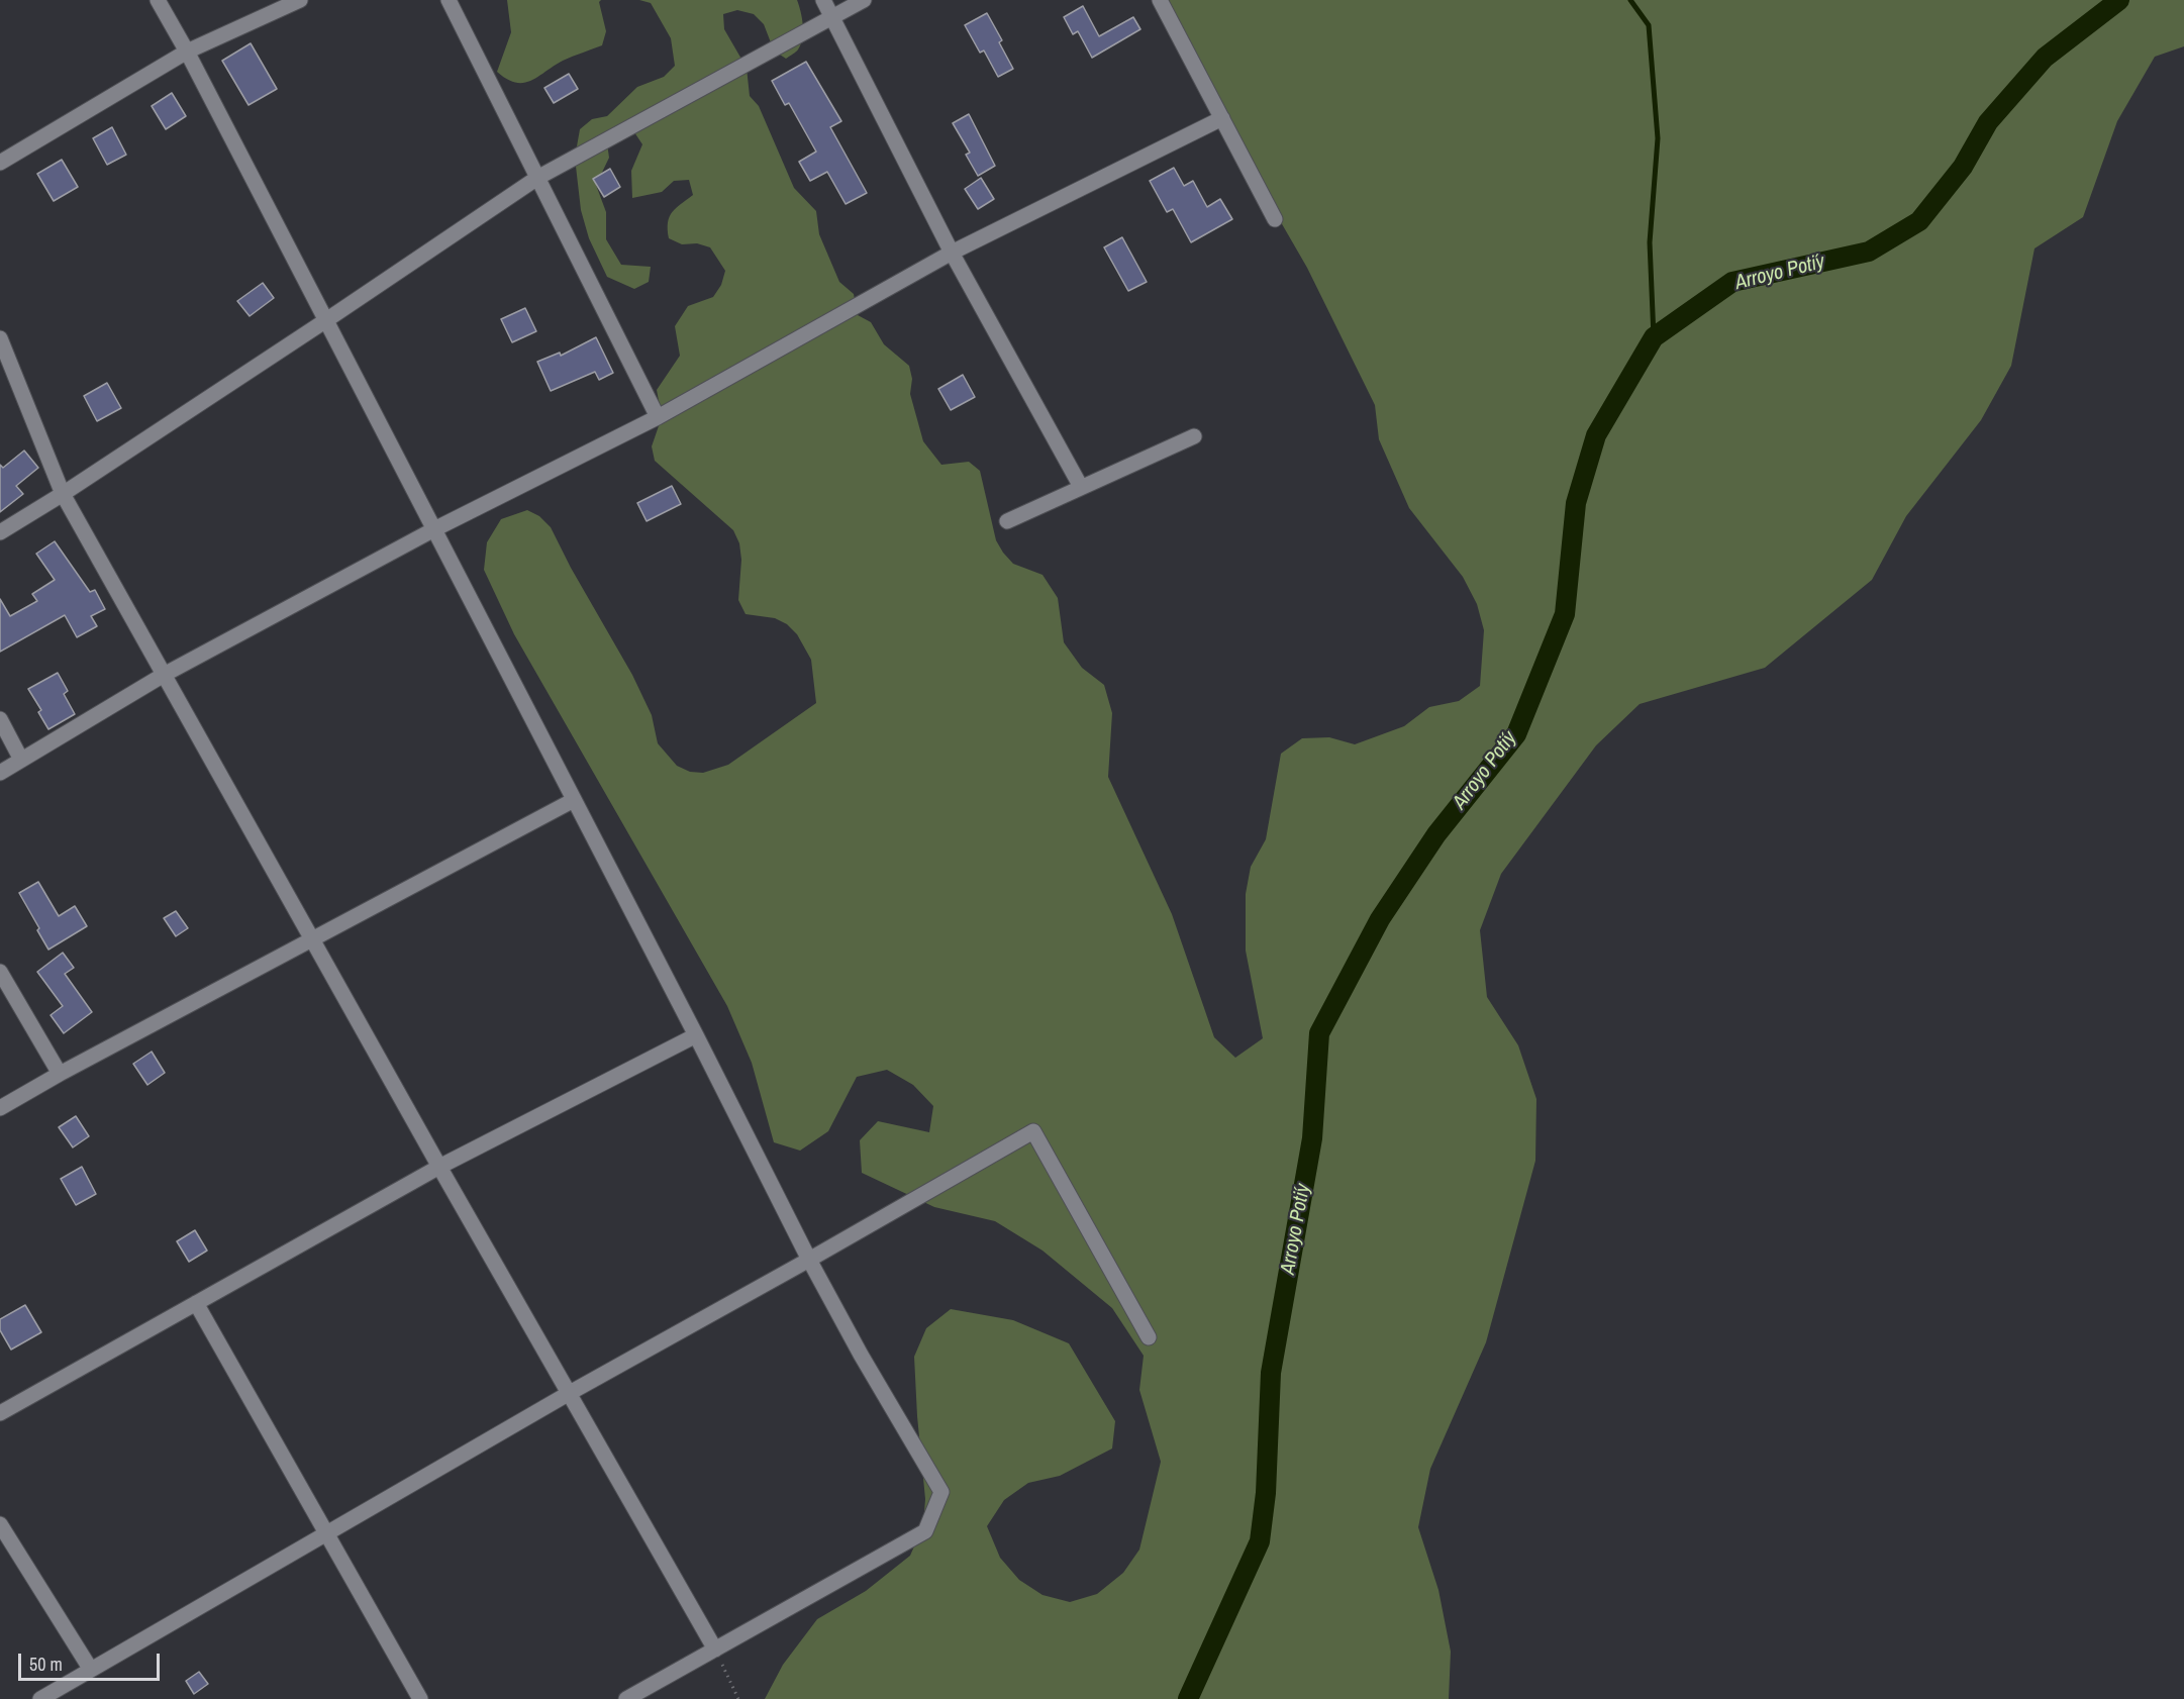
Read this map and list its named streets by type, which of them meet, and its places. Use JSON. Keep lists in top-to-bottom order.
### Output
{
  "water": ["Arroyo Poti´y"],
  "scale_bar": "50 m"
}
